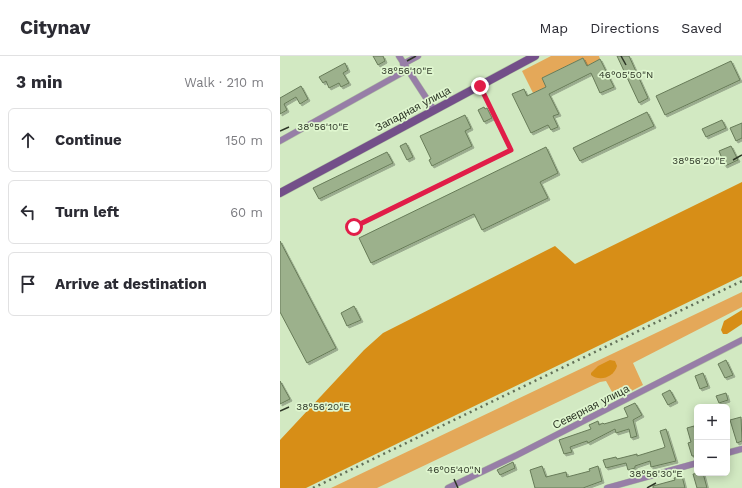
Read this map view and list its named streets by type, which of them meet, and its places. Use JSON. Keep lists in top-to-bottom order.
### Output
{
  "streets": {
    "street": ["Западная улица", "Северная улица"]
  },
  "page": {
    "header": "Citynav",
    "nav": ["Map", "Directions", "Saved"],
    "heading": ["3 min", "Walk · 210 m"],
    "list": [
      ["Continue", "150 m"],
      ["Turn left", "60 m"],
      "Arrive at destination"
    ],
    "map_buttons": ["+", "−"]
  },
  "coordinates": [
    "38°56'10\"E",
    "46°05'50\"N",
    "38°56'20\"E",
    "46°05'40\"N",
    "38°56'30\"E"
  ]
}
